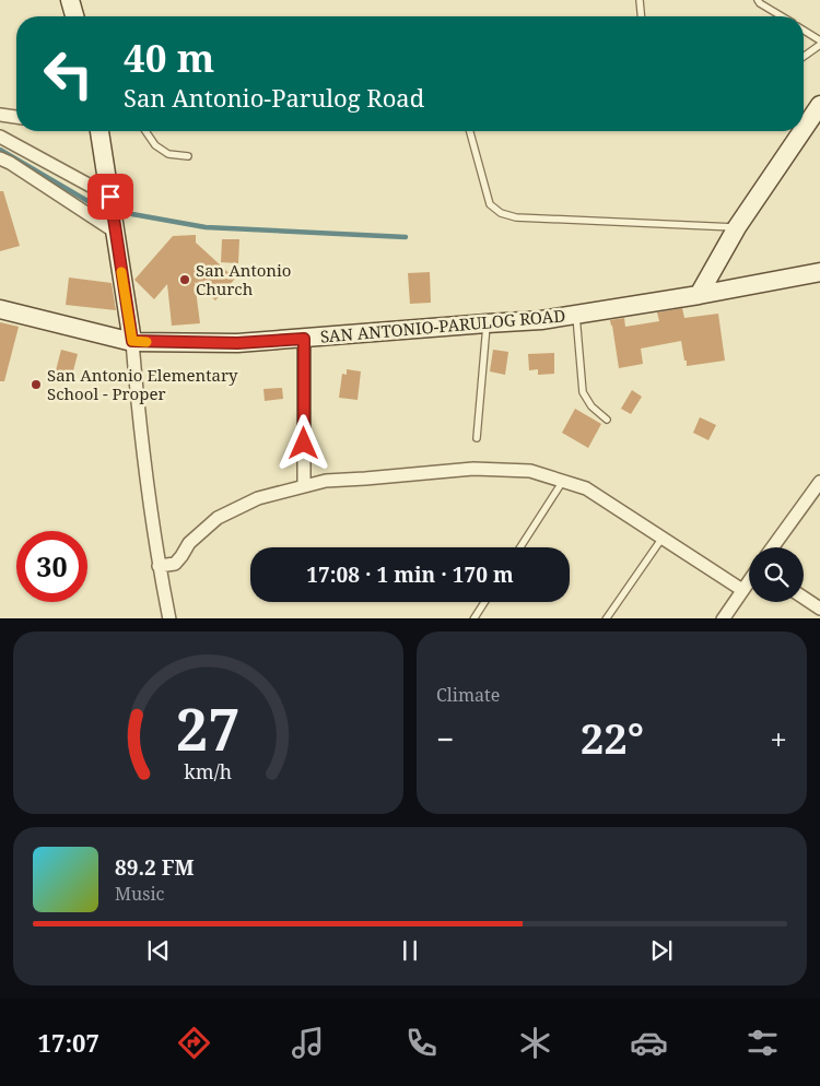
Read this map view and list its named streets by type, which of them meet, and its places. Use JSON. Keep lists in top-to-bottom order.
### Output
{
  "streets": {
    "street": ["SAN ANTONIO-PARULOG ROAD"]
  },
  "places": ["San Antonio Church", "San Antonio Elementary School - Proper"],
  "page": {
    "turn": ["40 m", "San Antonio-Parulog Road"],
    "limit": "30",
    "trip": "17:08 · 1 min · 170 m",
    "tile": "Climate",
    "heat": ["−", "22°", "+"],
    "song": ["89.2 FM", "Music"],
    "tabs": "17:07",
    "gauge": ["27", "km/h"]
  }
}
